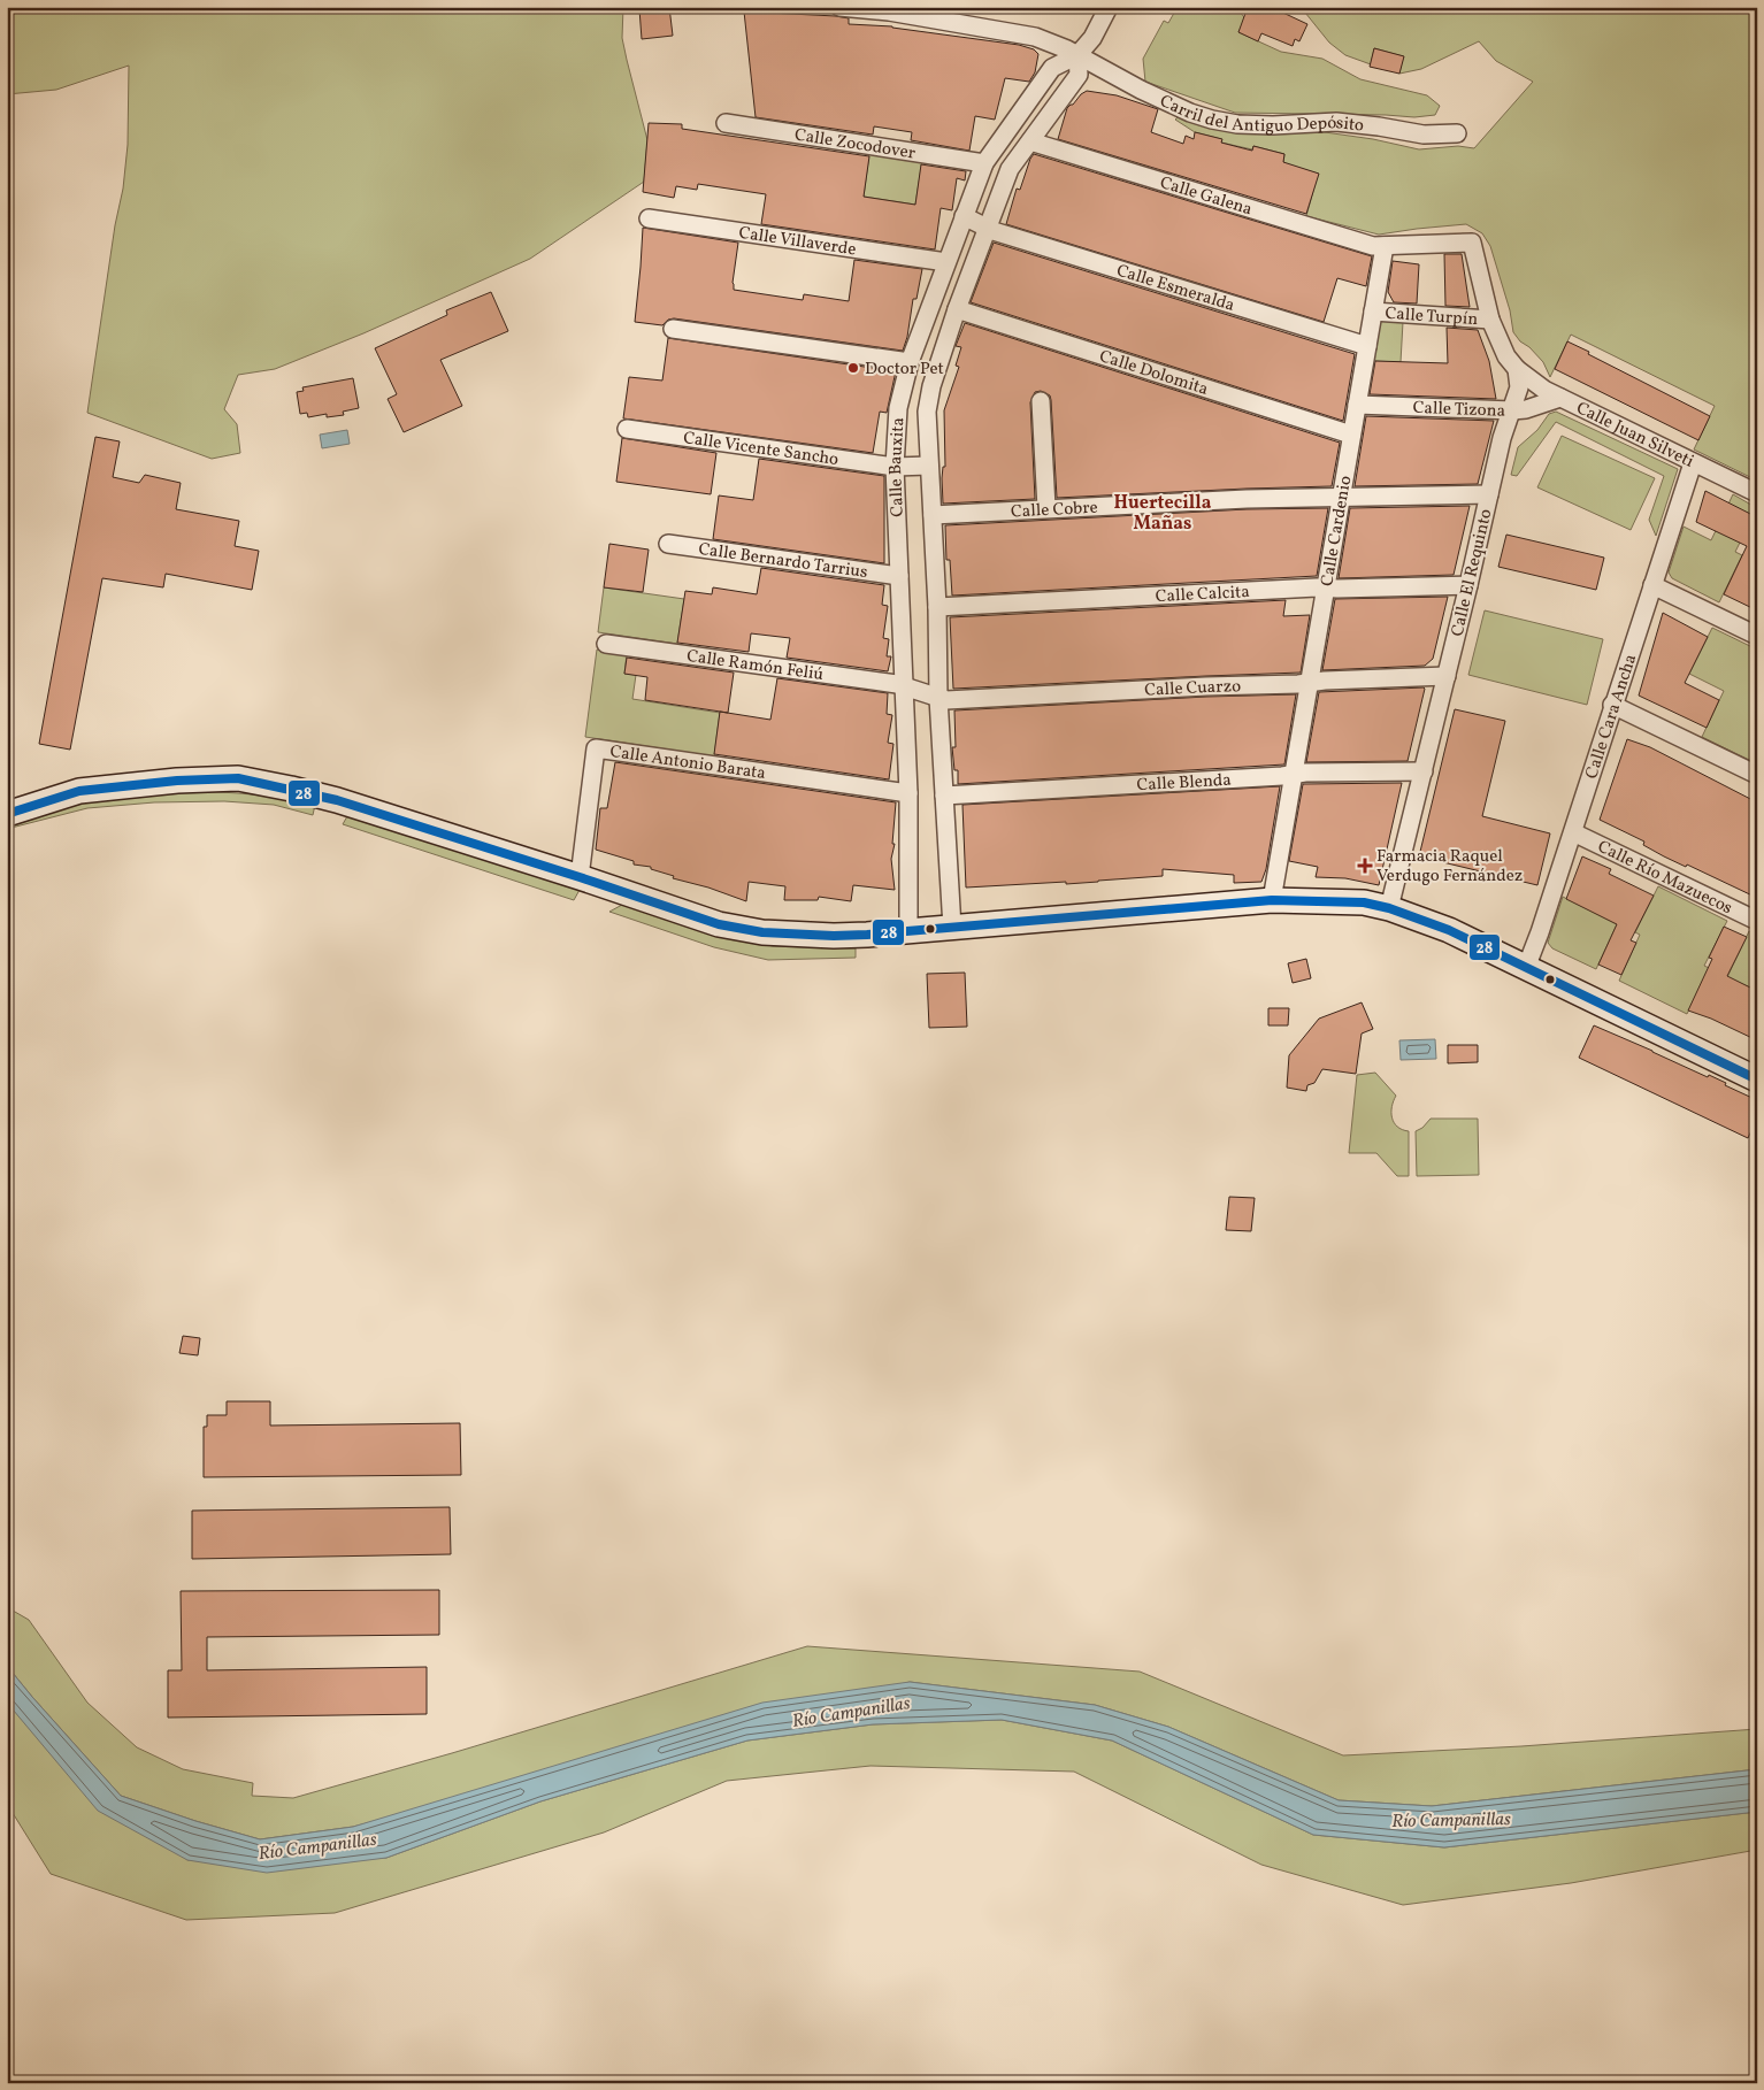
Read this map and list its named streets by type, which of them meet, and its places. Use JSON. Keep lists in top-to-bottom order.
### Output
{
  "streets": {
    "street": [
      "Carril del Antiguo Depósito",
      "Calle Zocodover",
      "Calle Galena",
      "Calle Villaverde",
      "Calle Esmeralda",
      "Calle Turpín",
      "Calle Dolomita",
      "Calle Tizona",
      "Calle Juan Silveti",
      "Calle Vicente Sancho",
      "Calle Bauxita",
      "Calle Cobre",
      "Calle Cardenio",
      "Calle Bernardo Tarrius",
      "Calle El Requinto",
      "Calle Calcita",
      "Calle Ramón Feliú",
      "Calle Cuarzo",
      "Calle Cara Ancha",
      "Calle Antonio Barata",
      "Calle Blenda",
      "Calle Río Mazuecos"
    ]
  },
  "crossings": [
    ["Carril del Antiguo Depósito", "Calle Bauxita"],
    ["Calle Zocodover", "Calle Bauxita"],
    ["Calle Galena", "Calle Bauxita"],
    ["Calle Galena", "Calle Cardenio"],
    ["Calle Villaverde", "Calle Bauxita"],
    ["Calle Esmeralda", "Calle Bauxita"],
    ["Calle Esmeralda", "Calle Cardenio"],
    ["Calle Turpín", "Calle Cardenio"],
    ["Calle Dolomita", "Calle Bauxita"],
    ["Calle Dolomita", "Calle Cardenio"],
    ["Calle Tizona", "Calle Juan Silveti"],
    ["Calle Tizona", "Calle Cardenio"],
    ["Calle Tizona", "Calle El Requinto"],
    ["Calle Juan Silveti", "Calle El Requinto"],
    ["Calle Juan Silveti", "Calle Cara Ancha"],
    ["Calle Vicente Sancho", "Calle Bauxita"],
    ["Calle Bauxita", "Calle Cobre"],
    ["Calle Bauxita", "Calle Bernardo Tarrius"],
    ["Calle Bauxita", "Calle Calcita"],
    ["Calle Bauxita", "Calle Ramón Feliú"],
    ["Calle Bauxita", "Calle Cuarzo"],
    ["Calle Bauxita", "Calle Antonio Barata"],
    ["Calle Bauxita", "Calle Blenda"],
    ["Calle Cobre", "Calle Cardenio"],
    ["Calle Cobre", "Calle El Requinto"],
    ["Calle Cardenio", "Calle Calcita"],
    ["Calle Cardenio", "Calle Cuarzo"],
    ["Calle Cardenio", "Calle Blenda"],
    ["Calle El Requinto", "Calle Calcita"],
    ["Calle El Requinto", "Calle Cuarzo"],
    ["Calle El Requinto", "Calle Blenda"],
    ["Calle Ramón Feliú", "Calle Cuarzo"],
    ["Calle Cara Ancha", "Calle Río Mazuecos"]
  ],
  "districts": ["Huertecilla Mañas"],
  "water": ["Río Campanillas"],
  "places": {
    "other": ["Doctor Pet"],
    "health": ["Farmacia Raquel Verdugo Fernández"]
  },
  "lines": ["transit line 28"]
}
